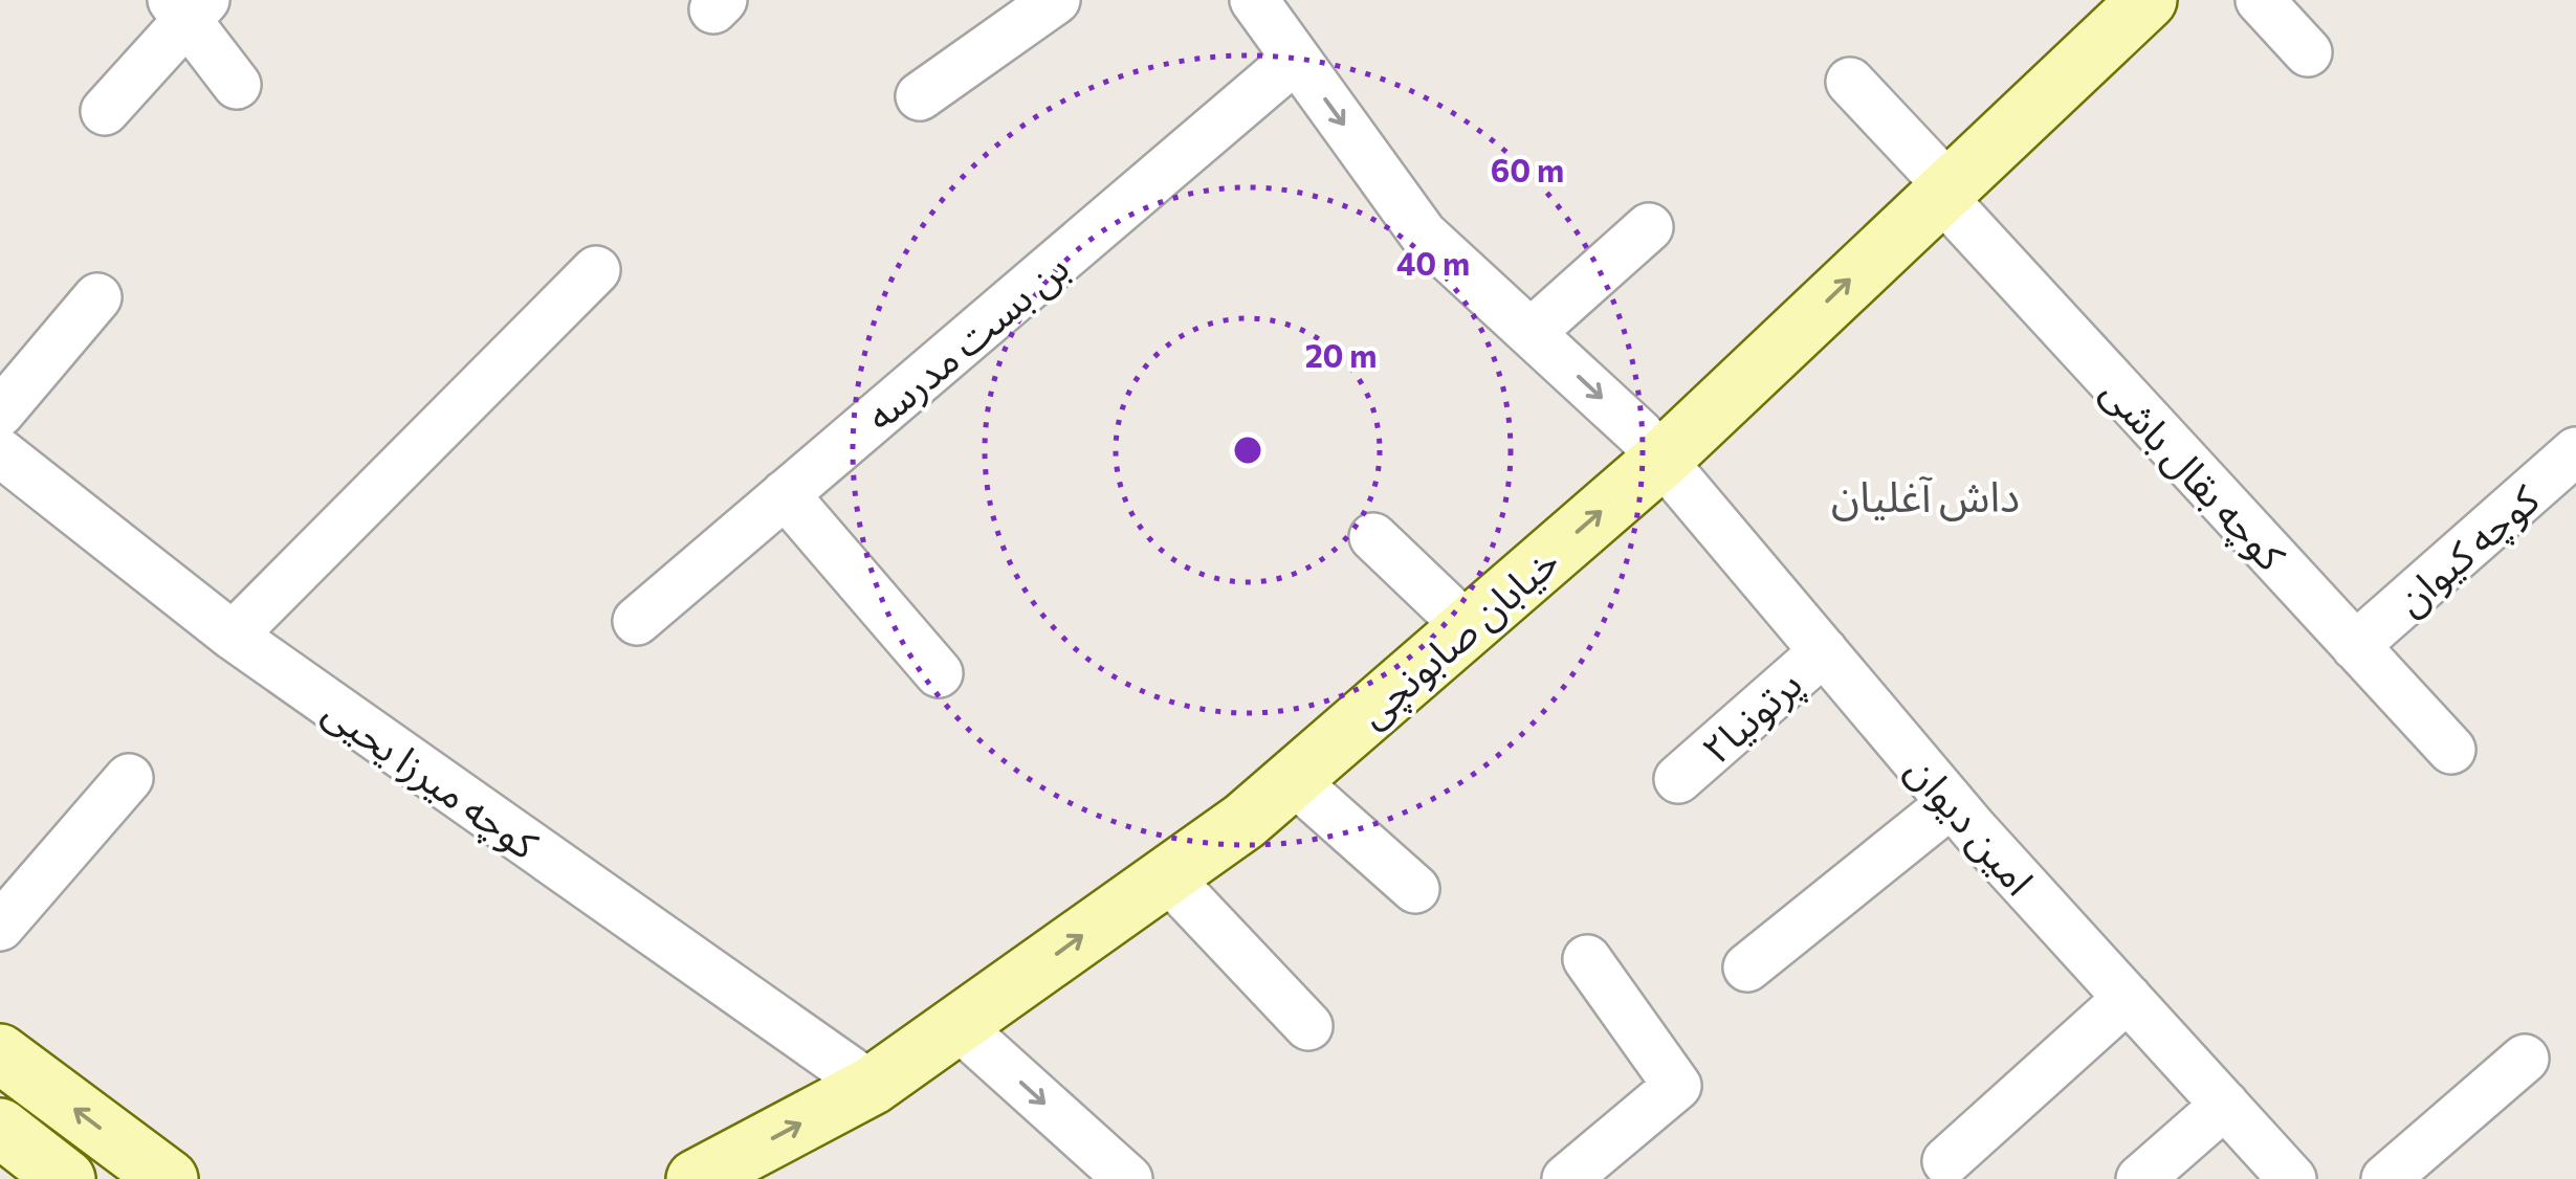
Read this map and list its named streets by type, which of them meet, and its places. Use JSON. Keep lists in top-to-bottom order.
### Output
{
  "streets": {
    "street": [
      "بن بست مدرسه",
      "کوچه بقال باشی",
      "کوچه کیوان",
      "خیابان صابونچی",
      "پرتونیا۲",
      "کوچه میرزا یحیی",
      "امین دیوان"
    ]
  },
  "crossings": [
    ["بن بست مدرسه", "امین دیوان"],
    ["کوچه بقال باشی", "کوچه کیوان"],
    ["کوچه بقال باشی", "خیابان صابونچی"],
    ["خیابان صابونچی", "کوچه میرزا یحیی"],
    ["خیابان صابونچی", "امین دیوان"],
    ["پرتونیا۲", "امین دیوان"]
  ],
  "districts": ["داش آغلیان"],
  "rings": ["60 m", "40 m", "20 m"]
}
